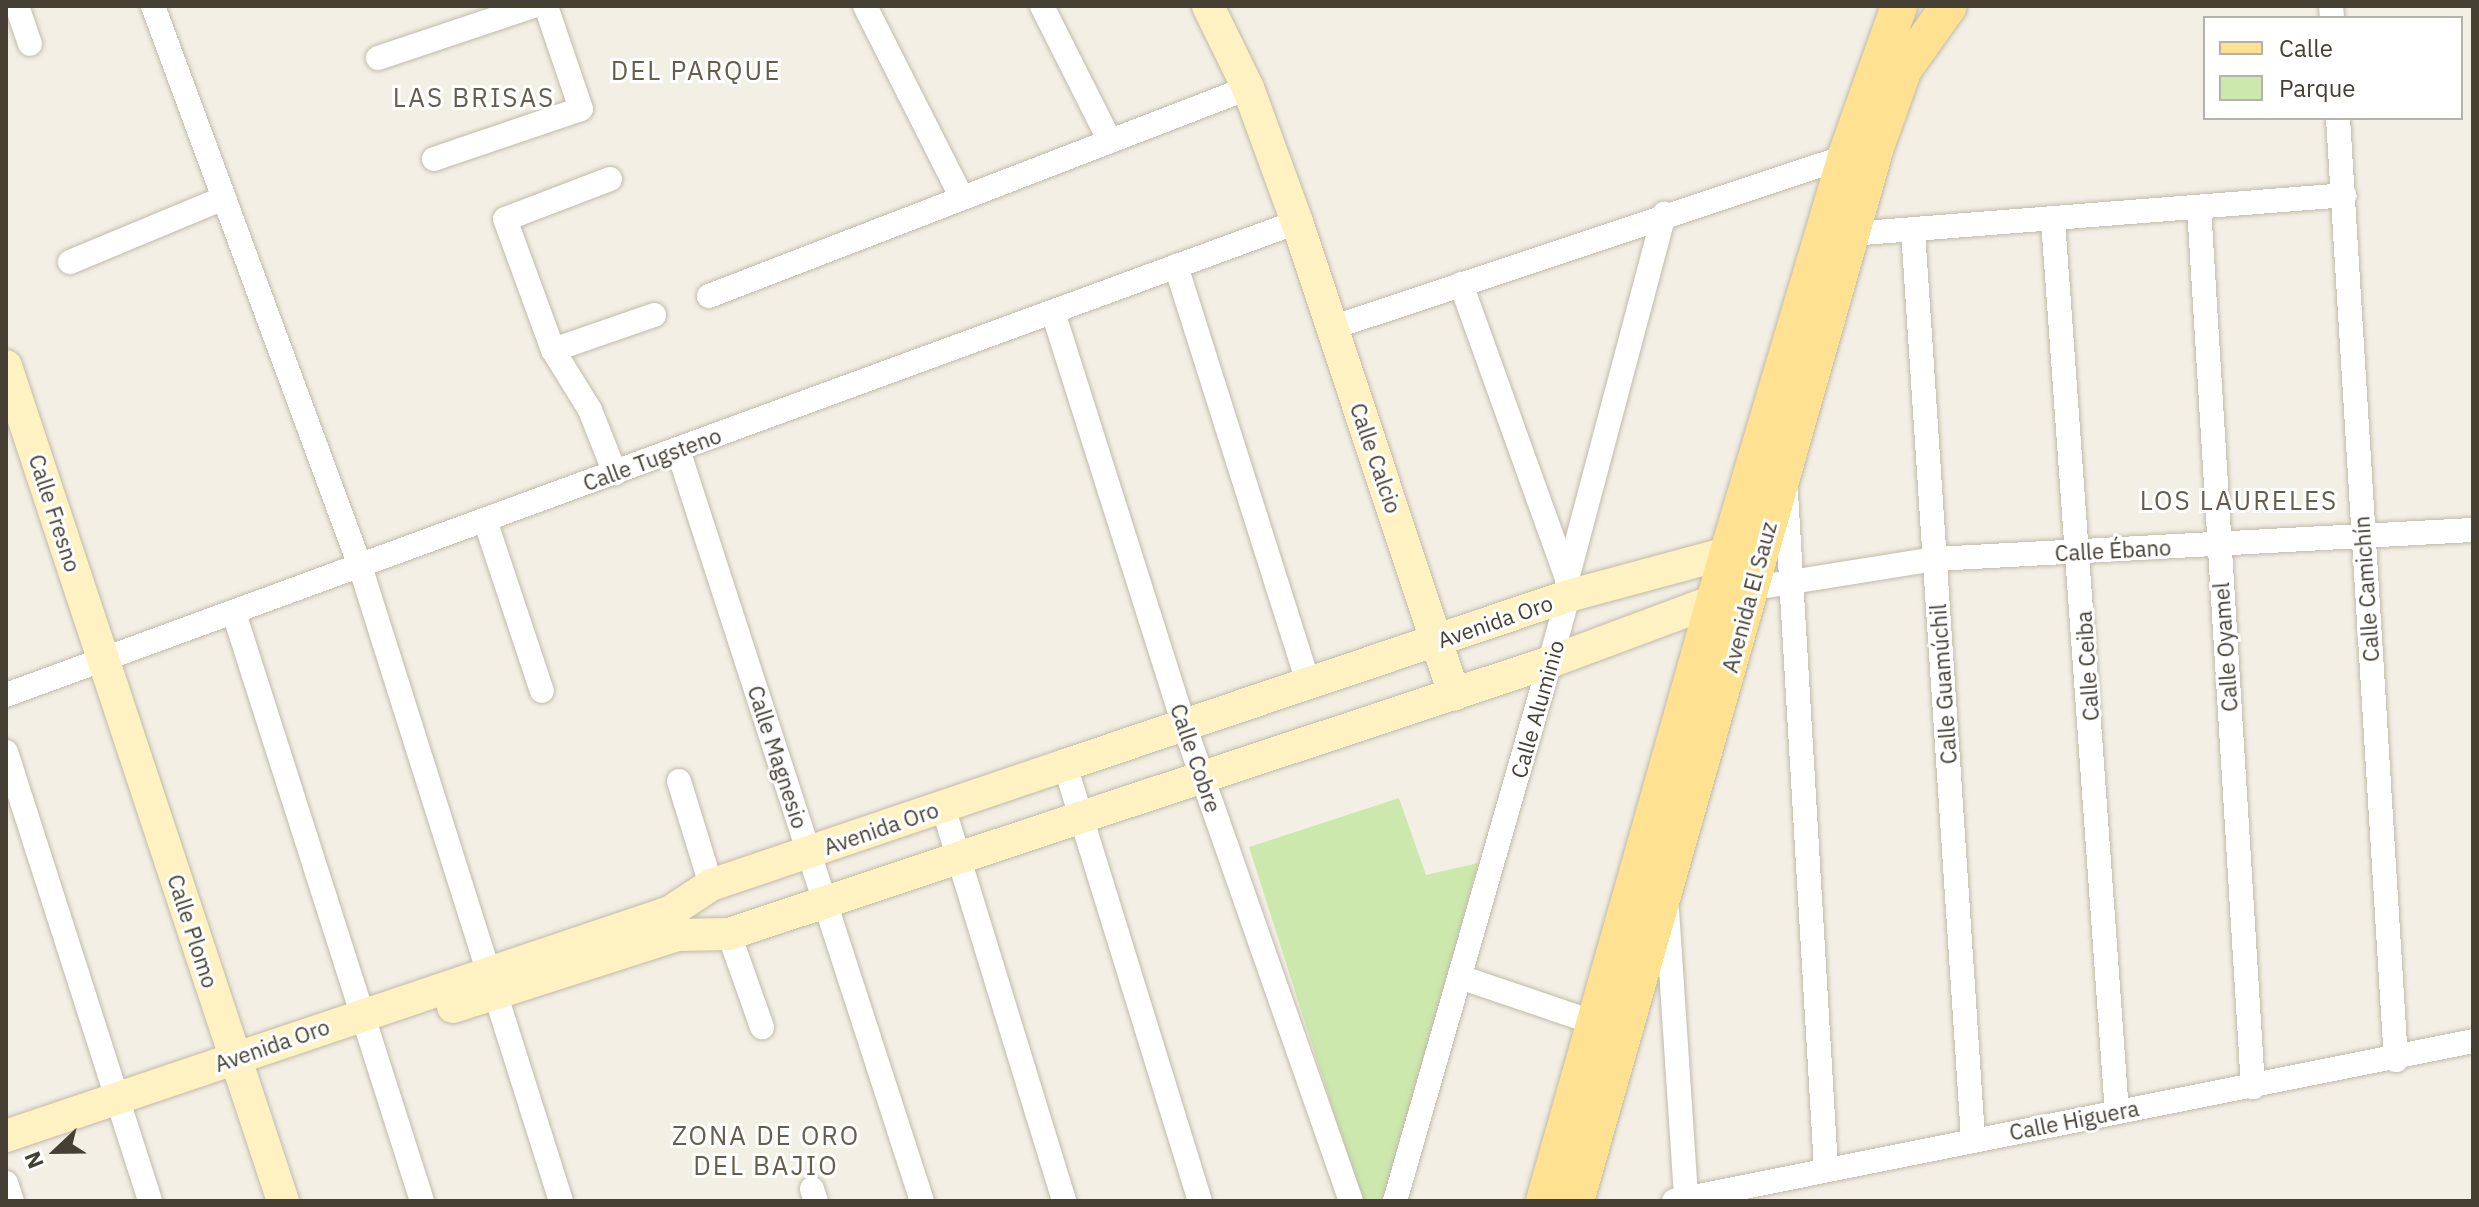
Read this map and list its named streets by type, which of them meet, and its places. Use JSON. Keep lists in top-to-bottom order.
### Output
{
  "streets": {
    "main road": [
      "Calle Calcio",
      "Calle Fresno",
      "Avenida El Sauz",
      "Avenida Oro",
      "Calle Plomo"
    ],
    "street": [
      "Calle Tugsteno",
      "Calle Ébano",
      "Calle Camichín",
      "Calle Oyamel",
      "Calle Ceiba",
      "Calle Guamúchil",
      "Calle Aluminio",
      "Calle Magnesio",
      "Calle Cobre",
      "Calle Higuera"
    ]
  },
  "crossings": [
    ["Calle Calcio", "Calle Tugsteno"],
    ["Calle Calcio", "Avenida Oro"],
    ["Calle Tugsteno", "Calle Fresno"],
    ["Calle Tugsteno", "Calle Magnesio"],
    ["Calle Tugsteno", "Calle Cobre"],
    ["Calle Tugsteno", "Calle Plomo"],
    ["Calle Fresno", "Calle Plomo"],
    ["Calle Ébano", "Calle Camichín"],
    ["Calle Ébano", "Avenida El Sauz"],
    ["Calle Ébano", "Avenida Oro"],
    ["Calle Ébano", "Calle Oyamel"],
    ["Calle Ébano", "Calle Ceiba"],
    ["Calle Ébano", "Calle Guamúchil"],
    ["Calle Camichín", "Calle Higuera"],
    ["Avenida El Sauz", "Avenida Oro"],
    ["Avenida Oro", "Calle Aluminio"],
    ["Avenida Oro", "Calle Magnesio"],
    ["Avenida Oro", "Calle Cobre"],
    ["Avenida Oro", "Calle Plomo"],
    ["Calle Oyamel", "Calle Higuera"],
    ["Calle Ceiba", "Calle Higuera"],
    ["Calle Guamúchil", "Calle Higuera"]
  ],
  "districts": [
    "DEL PARQUE",
    "LAS BRISAS",
    "LOS LAURELES",
    "ZONA DE ORO DEL BAJIO"
  ],
  "legend": ["Calle", "Parque"],
  "north": "left"
}
